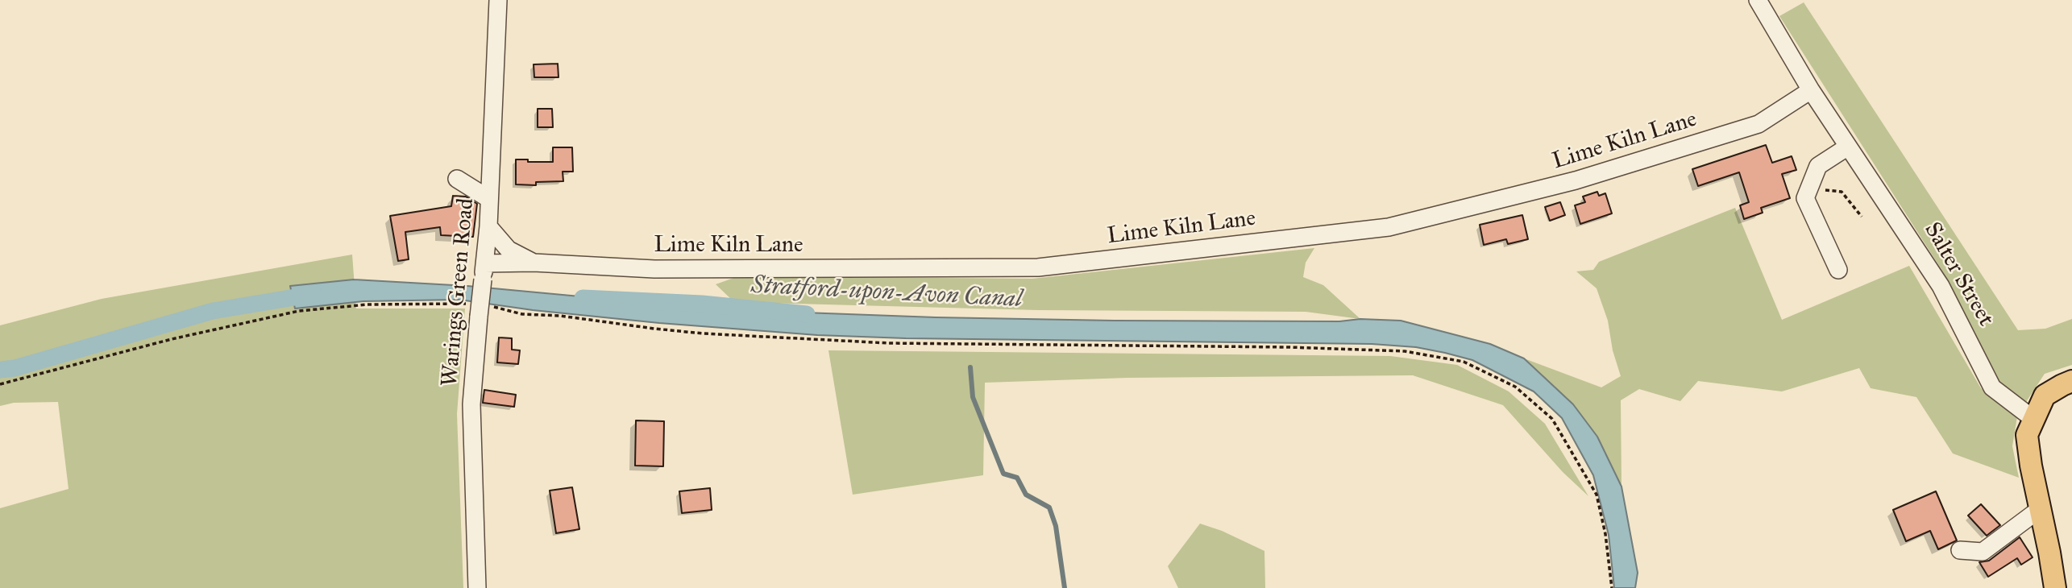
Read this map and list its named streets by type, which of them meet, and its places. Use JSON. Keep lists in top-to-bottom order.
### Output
{
  "streets": {
    "street": ["Lime Kiln Lane", "Salter Street", "Warings Green Road"]
  },
  "crossings": [
    ["Lime Kiln Lane", "Salter Street"],
    ["Lime Kiln Lane", "Warings Green Road"]
  ],
  "water": ["Stratford-upon-Avon Canal"]
}
